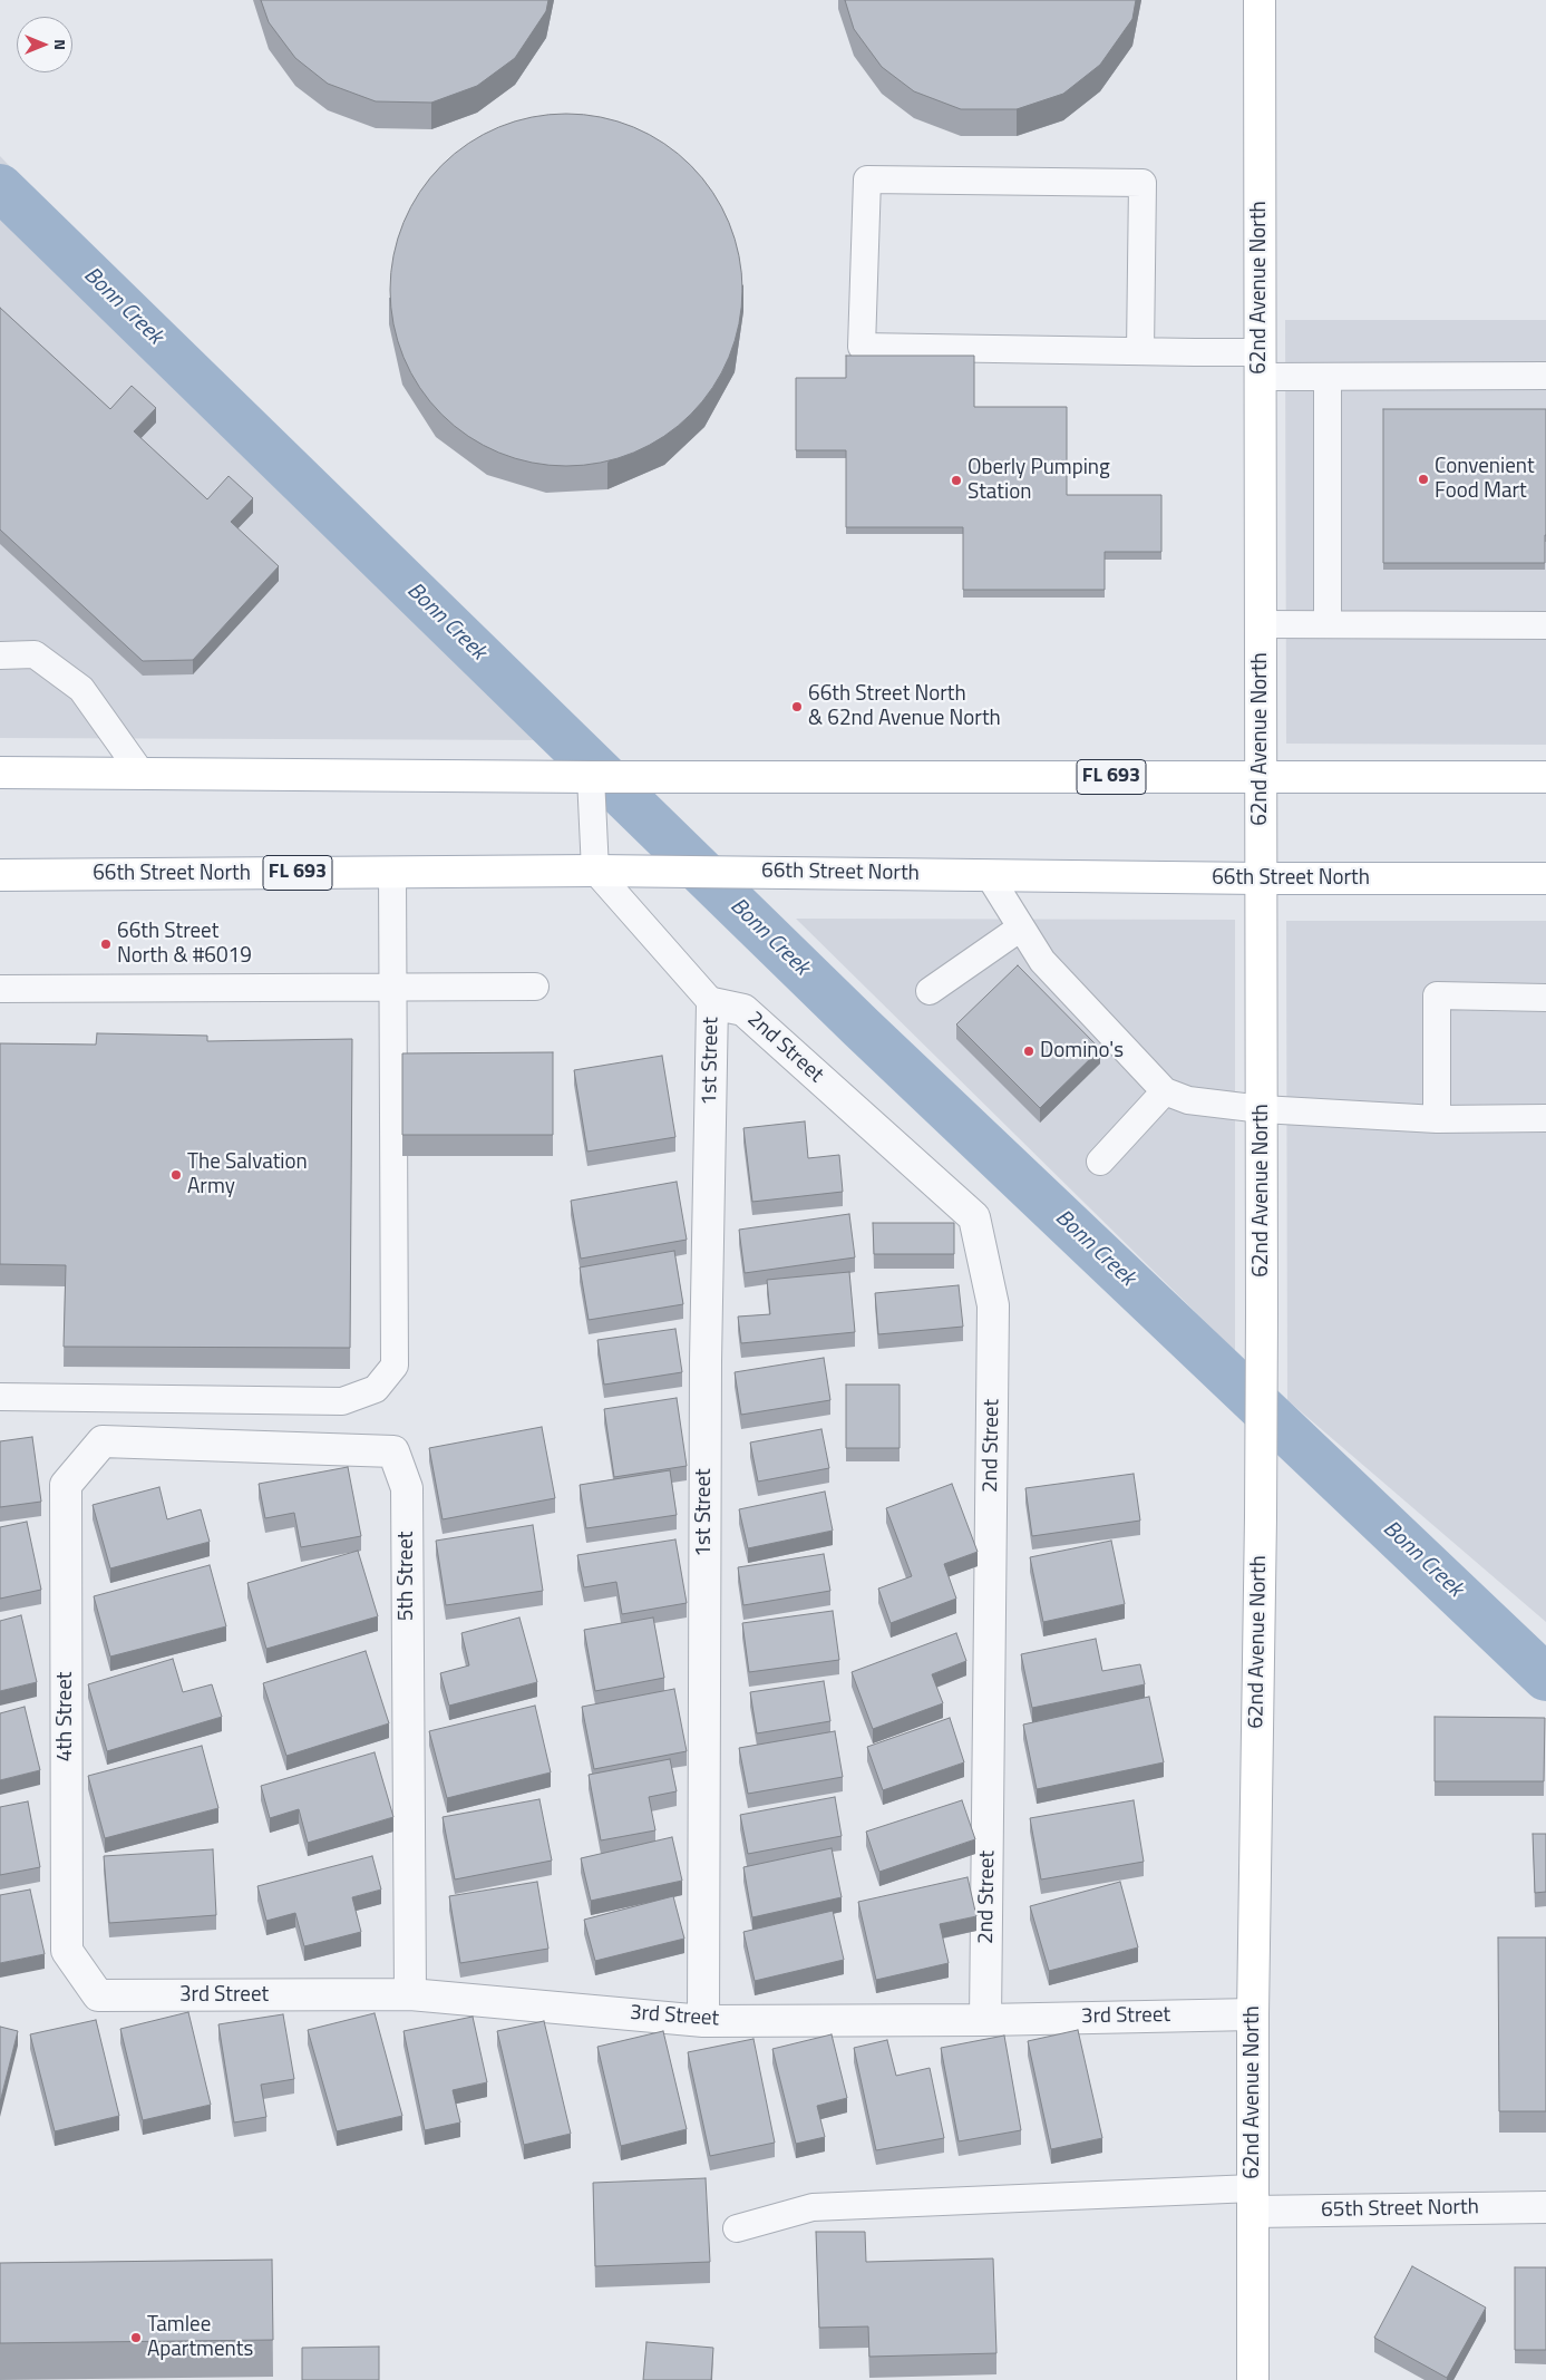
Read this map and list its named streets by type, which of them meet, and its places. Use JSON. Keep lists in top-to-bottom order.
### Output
{
  "streets": {
    "main road": ["62nd Avenue North", "FL 693", "66th Street North"],
    "street": [
      "2nd Street",
      "1st Street",
      "5th Street",
      "4th Street",
      "3rd Street",
      "65th Street North"
    ]
  },
  "crossings": [
    ["62nd Avenue North", "FL 693"],
    ["62nd Avenue North", "66th Street North"],
    ["62nd Avenue North", "3rd Street"],
    ["62nd Avenue North", "65th Street North"],
    ["2nd Street", "1st Street"],
    ["2nd Street", "3rd Street"],
    ["1st Street", "3rd Street"],
    ["5th Street", "4th Street"],
    ["5th Street", "3rd Street"],
    ["4th Street", "3rd Street"]
  ],
  "water": ["Bonn Creek"],
  "places": [
    "Convenient Food Mart",
    "Oberly Pumping Station",
    "66th Street North & 62nd Avenue North",
    "66th Street North & #6019",
    "Domino's",
    "The Salvation Army",
    "Tamlee Apartments"
  ],
  "north": "right"
}
